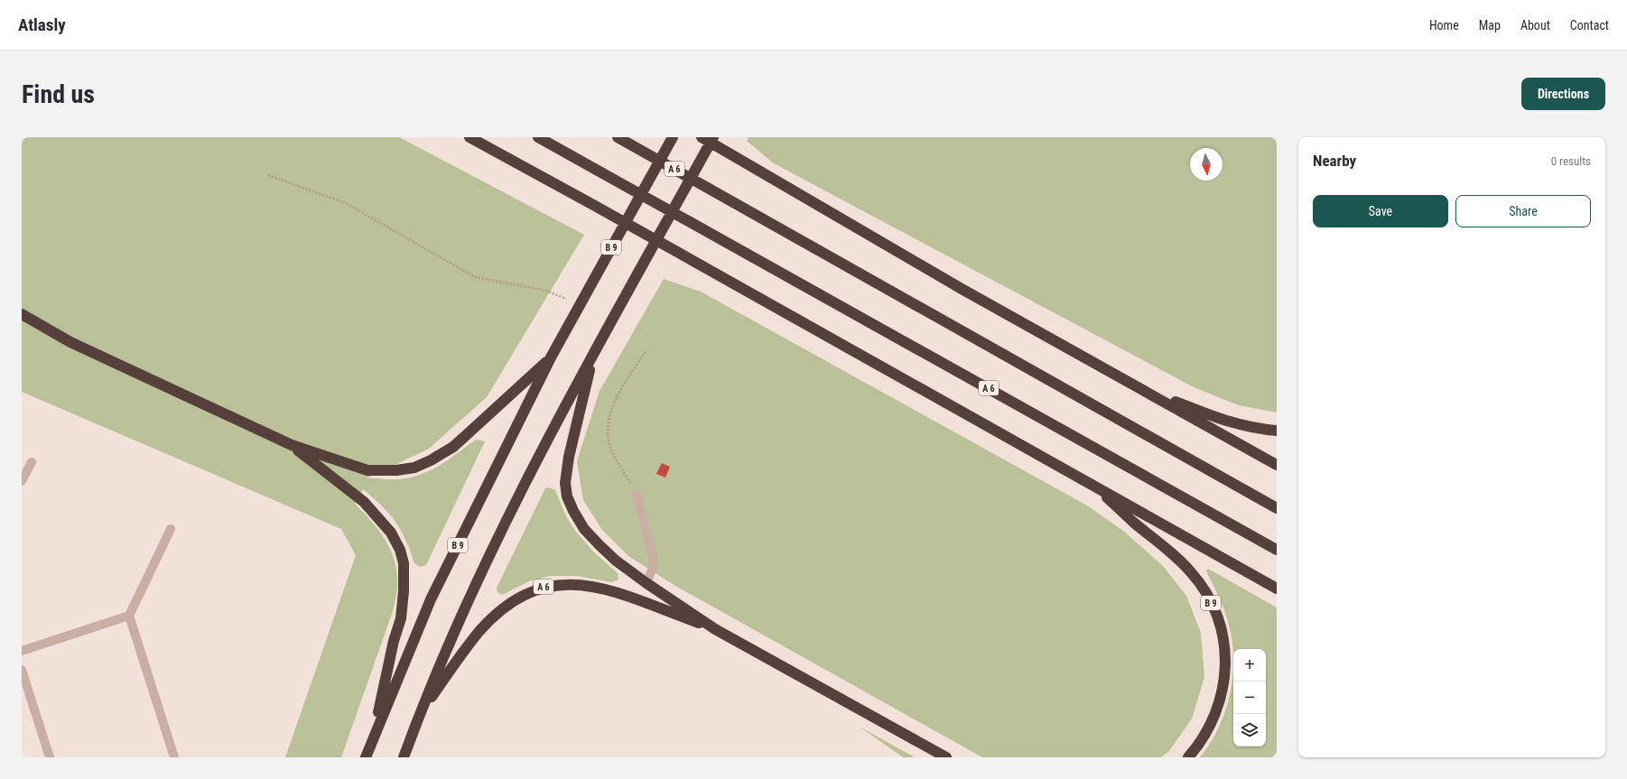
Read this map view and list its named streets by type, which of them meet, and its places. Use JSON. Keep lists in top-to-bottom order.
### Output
{
  "streets": {
    "highway": ["A 6", "B 9"]
  },
  "north": "bottom",
  "page": {
    "header": "Atlasly",
    "nav": [
      "Home",
      "Map",
      "About",
      "Contact"
    ],
    "buttons": [
      "Directions",
      ["Save", "Share"]
    ],
    "title": "Find us",
    "heading": ["Nearby", "0 results"],
    "map_buttons": ["+", "−"]
  }
}
